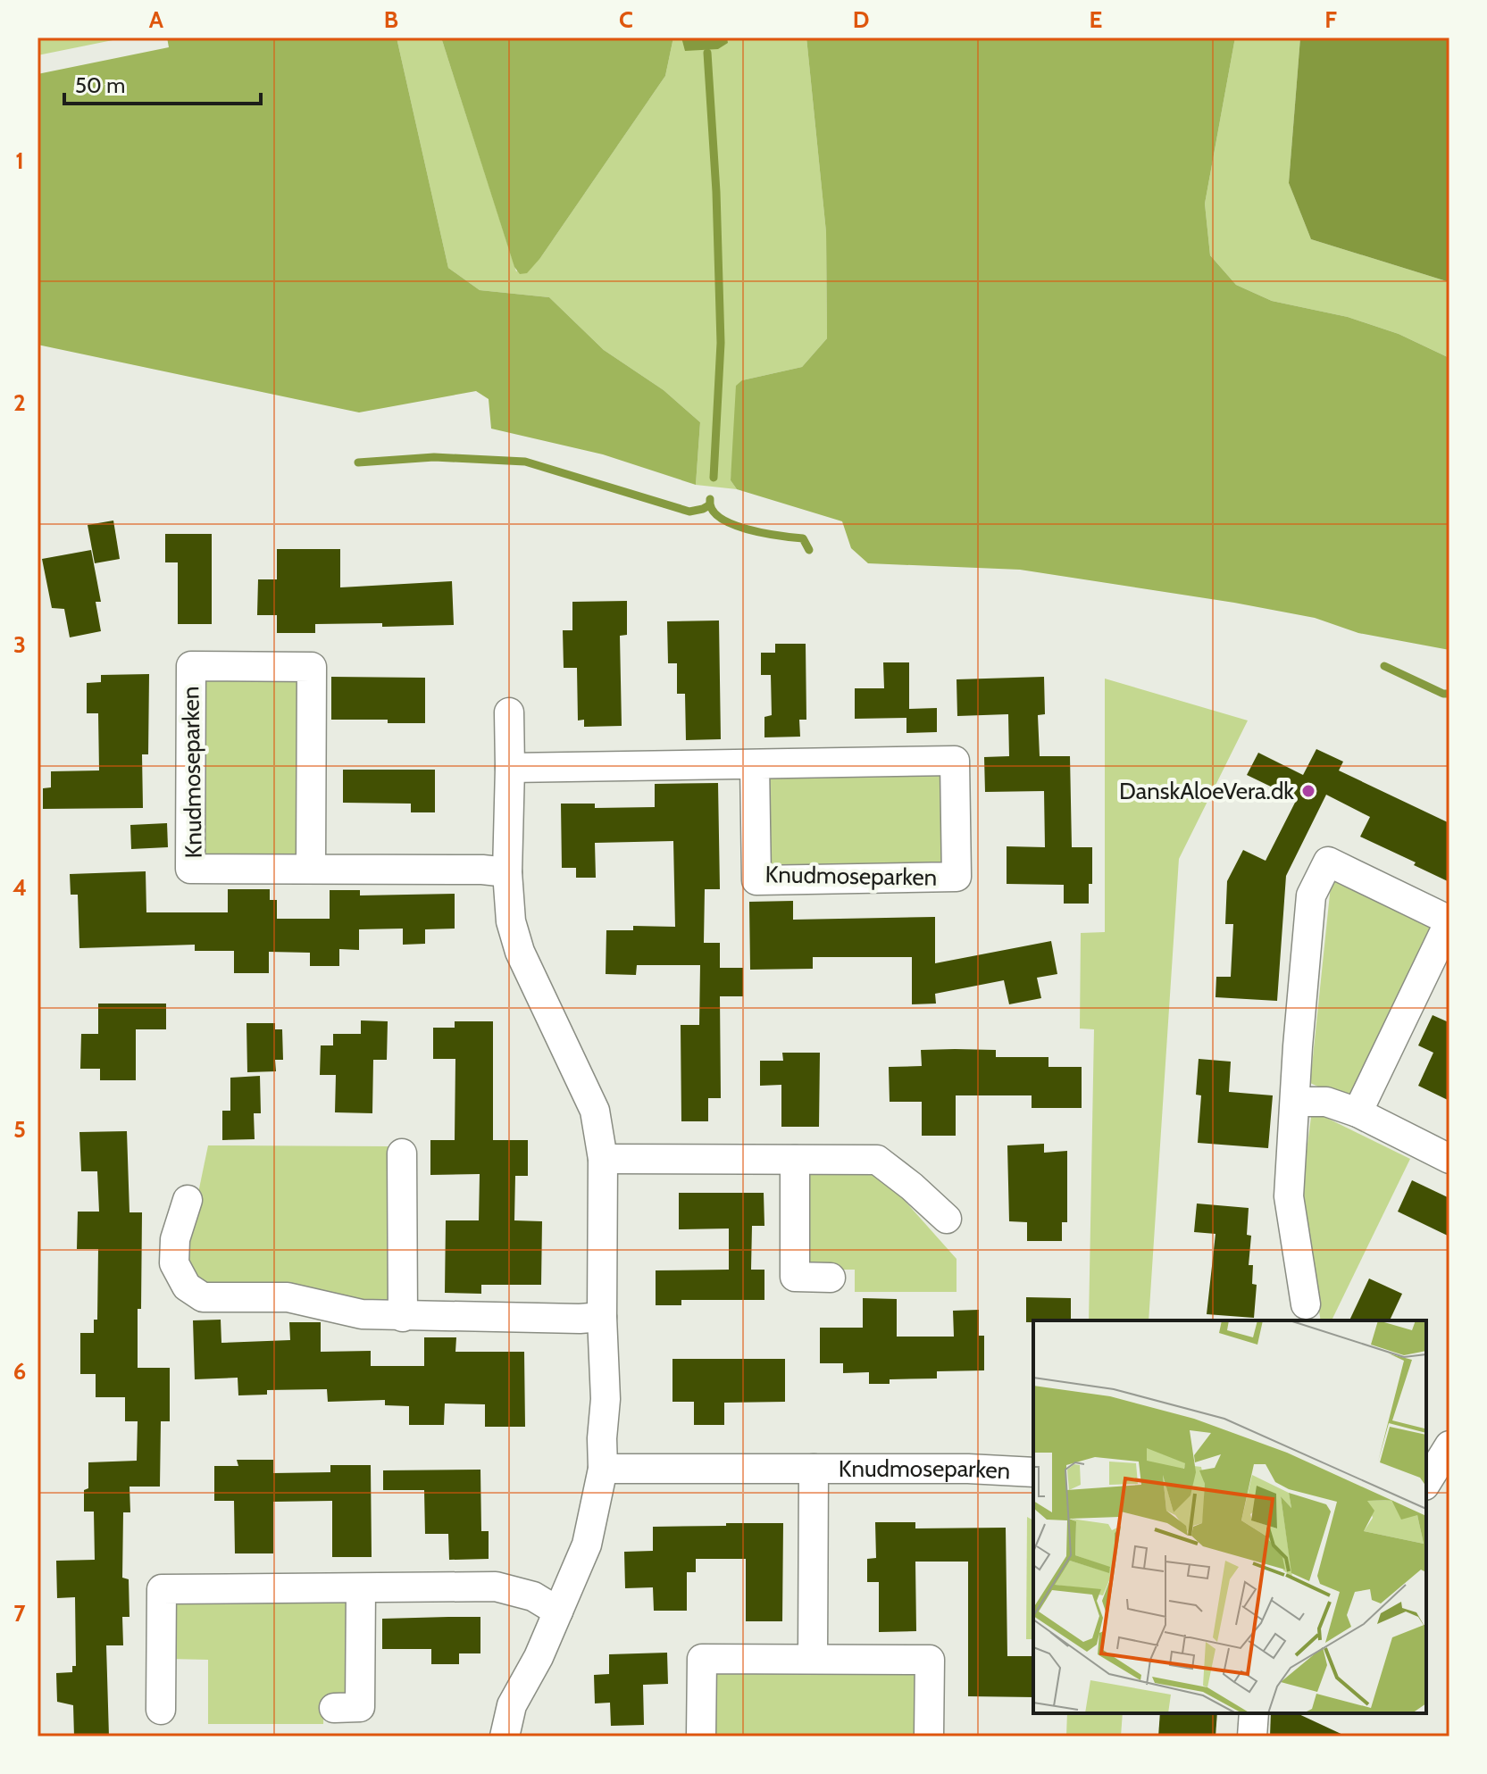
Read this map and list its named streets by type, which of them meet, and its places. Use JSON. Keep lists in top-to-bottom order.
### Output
{
  "streets": {
    "street": ["Knudmoseparken"]
  },
  "places": ["DanskAloeVera.dk"],
  "scale_bar": "50 m",
  "grid": {
    "columns": [
      "A",
      "B",
      "C",
      "D",
      "E",
      "F"
    ],
    "rows": [
      "1",
      "2",
      "3",
      "4",
      "5",
      "6",
      "7"
    ]
  }
}
